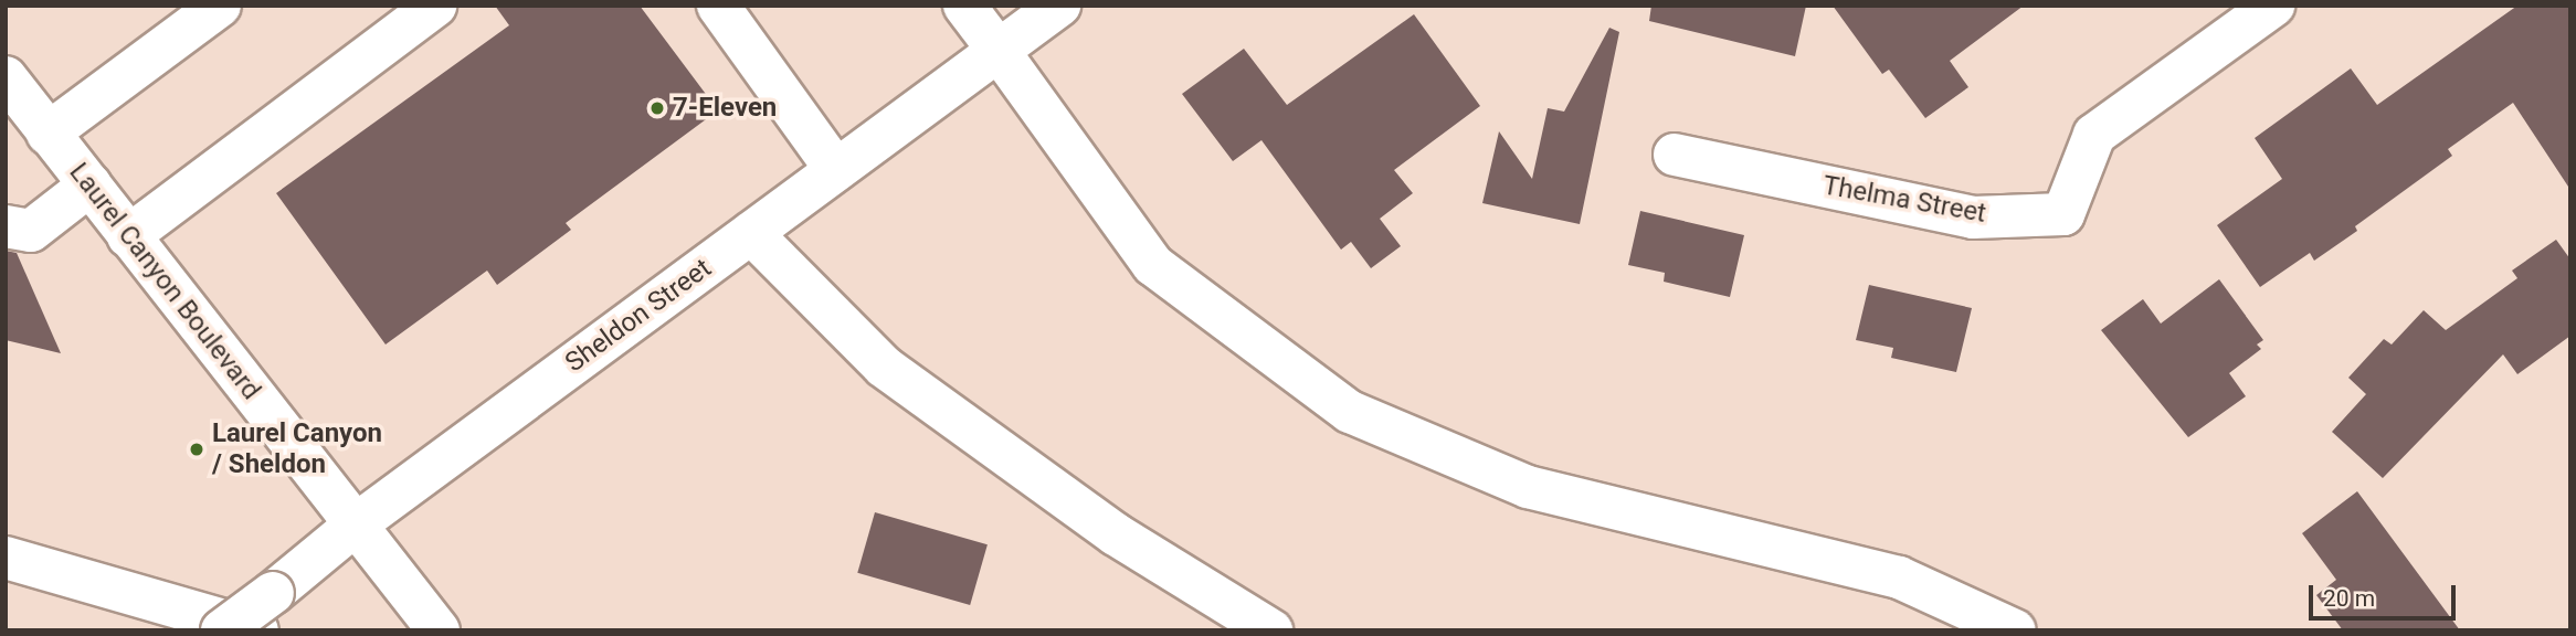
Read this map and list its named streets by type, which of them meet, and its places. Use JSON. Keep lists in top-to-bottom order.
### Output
{
  "streets": {
    "main road": ["Thelma Street", "Laurel Canyon Boulevard", "Sheldon Street"]
  },
  "crossings": [
    ["Laurel Canyon Boulevard", "Sheldon Street"]
  ],
  "places": ["7-Eleven", "Laurel Canyon / Sheldon"],
  "scale_bar": "20 m"
}
